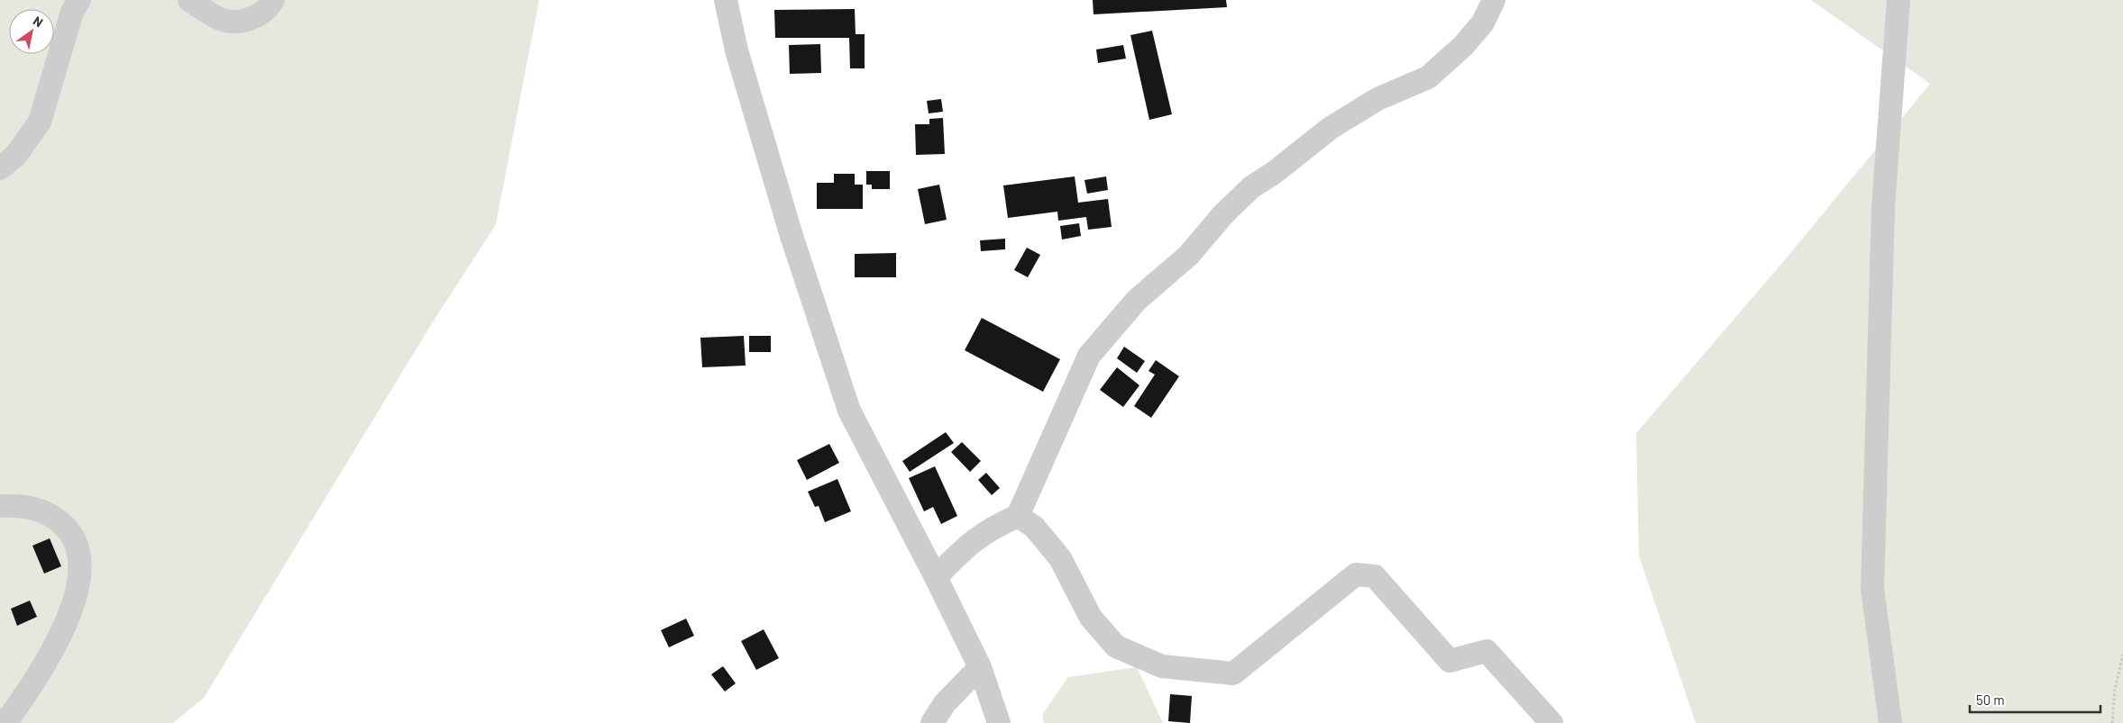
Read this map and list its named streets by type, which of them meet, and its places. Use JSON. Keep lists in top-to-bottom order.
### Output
{
  "scale_bar": "50 m",
  "north": "top right"
}
